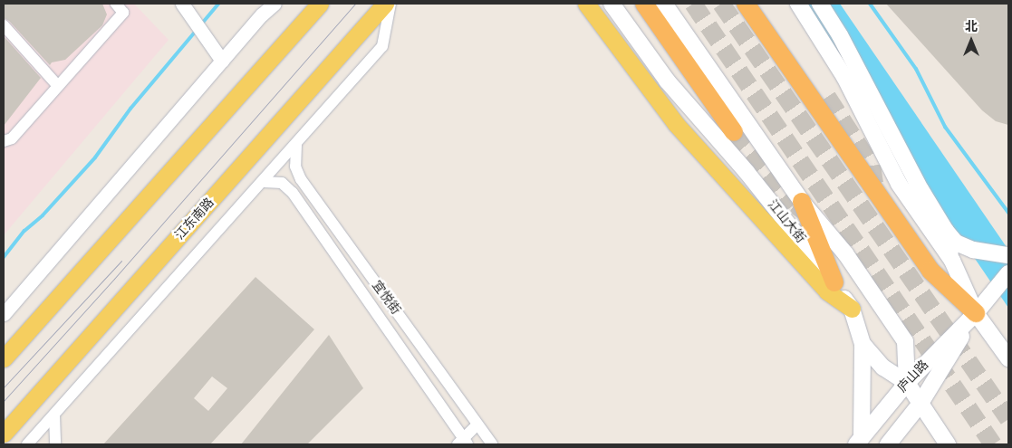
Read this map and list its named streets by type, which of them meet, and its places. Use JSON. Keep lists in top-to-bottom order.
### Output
{
  "streets": {
    "main road": ["江东南路", "江山大街", "庐山路"],
    "street": ["宜悦街"]
  },
  "crossings": [
    ["江山大街", "庐山路"]
  ],
  "north": "top"
}
